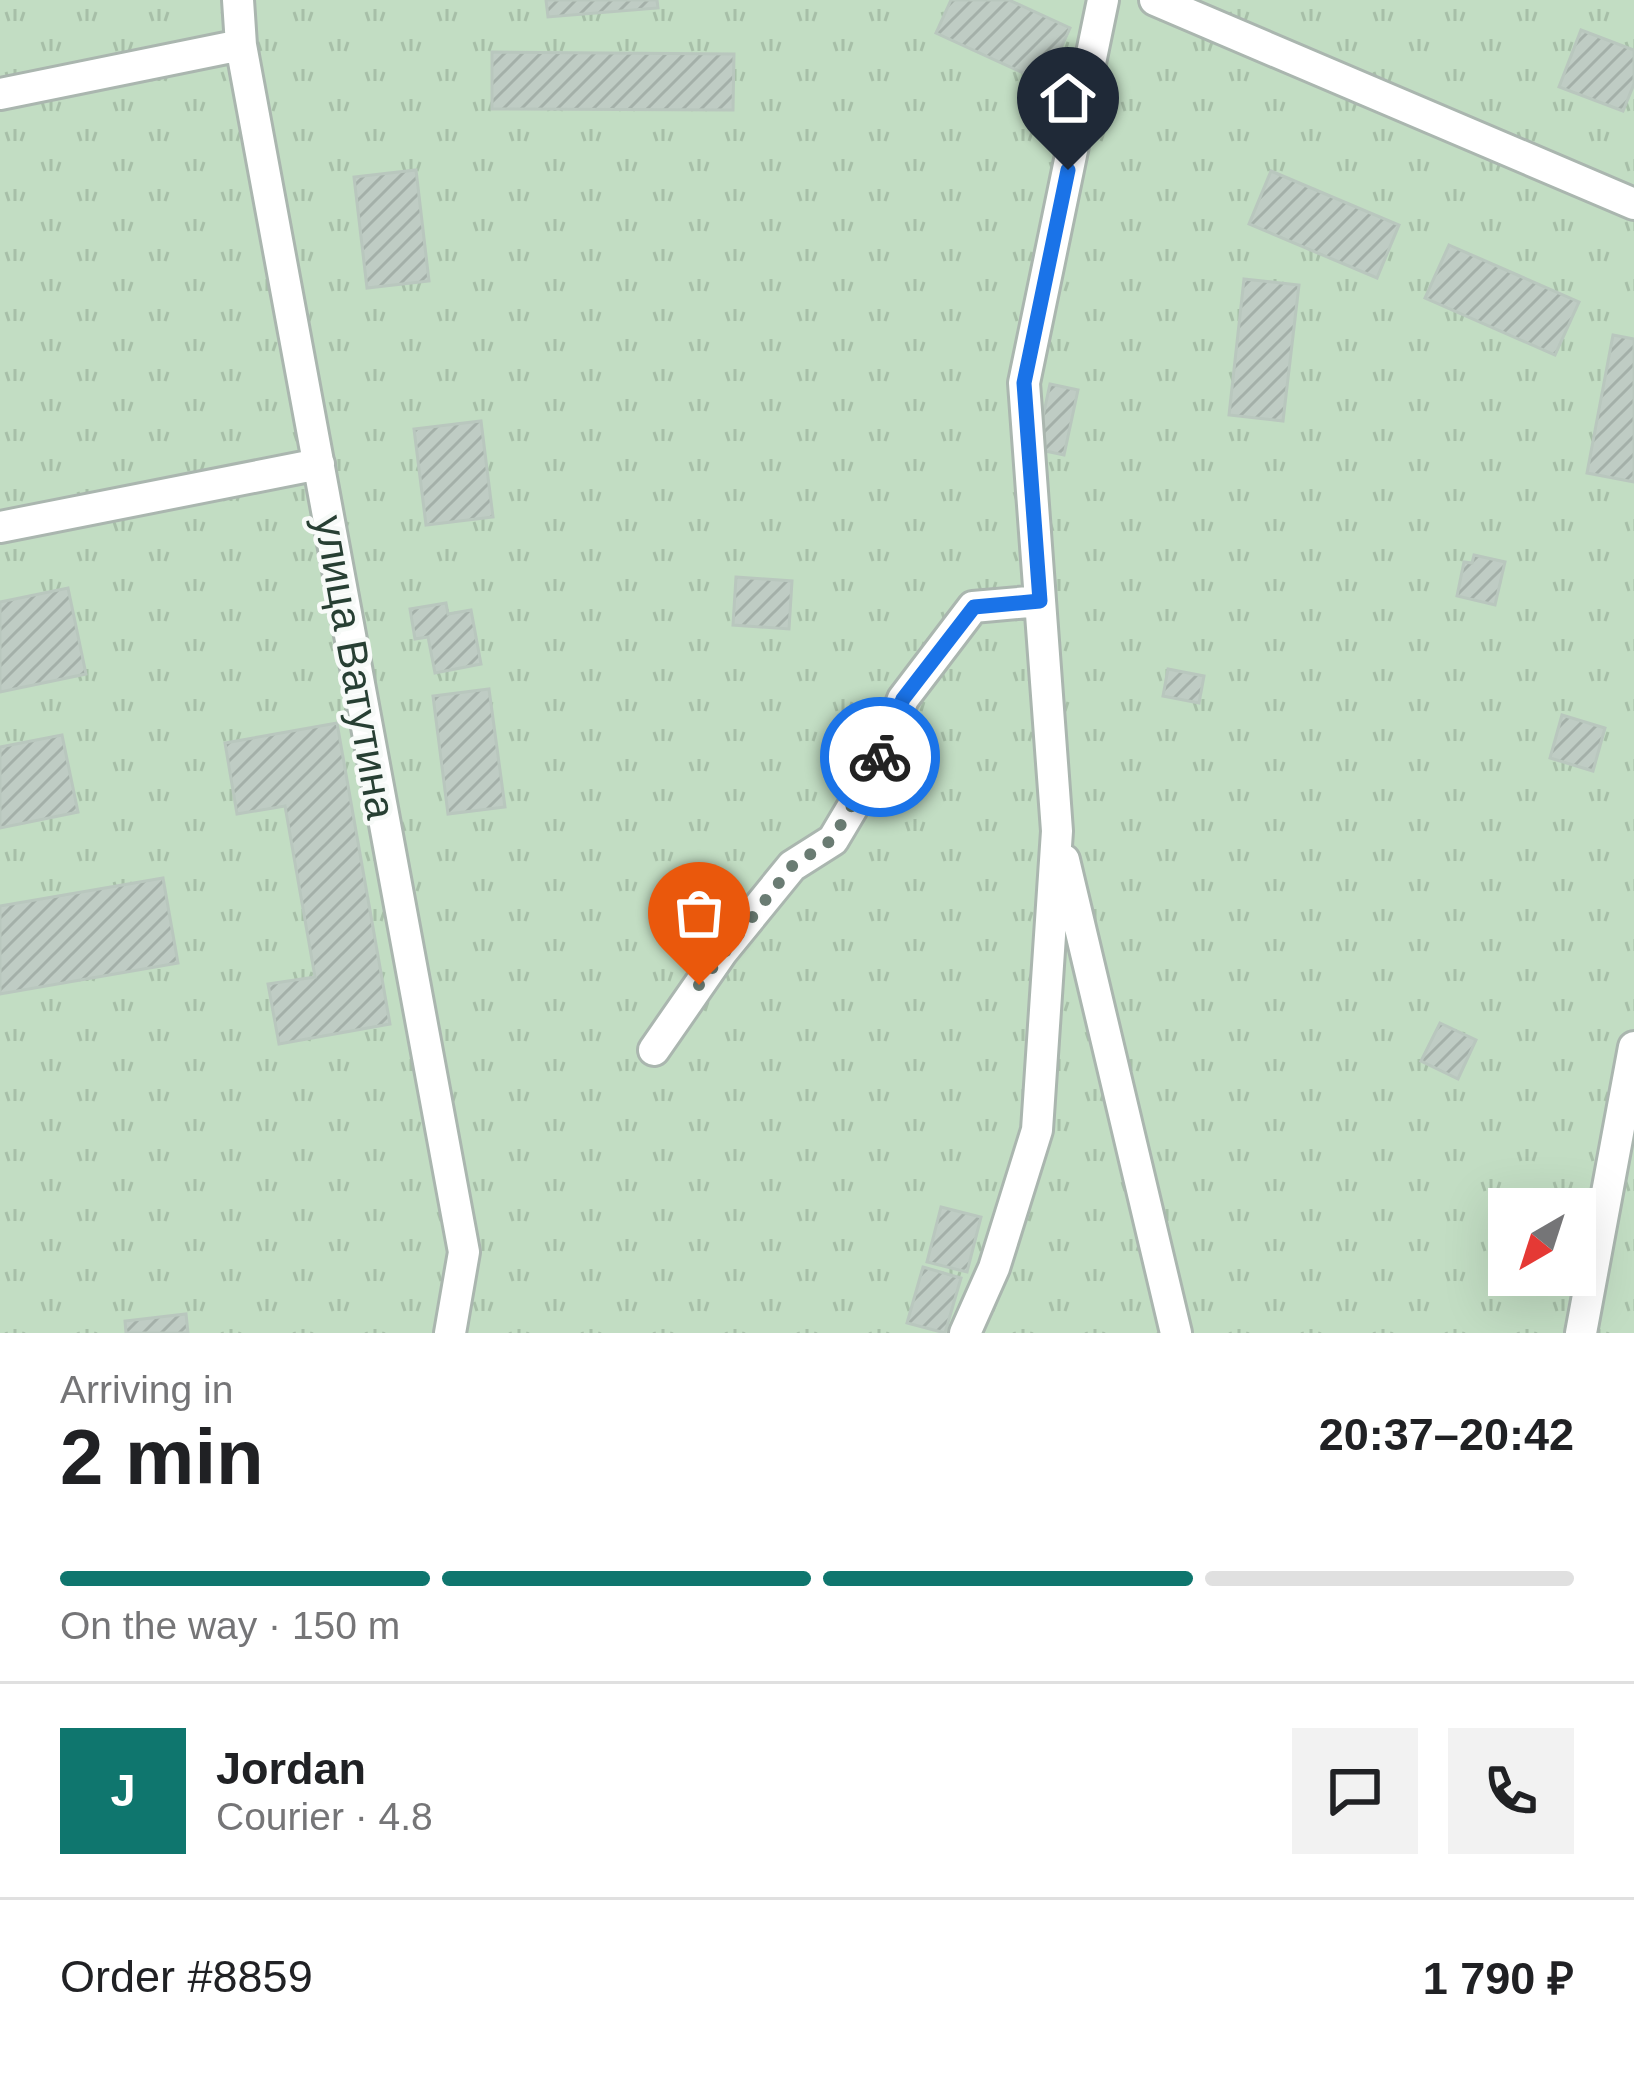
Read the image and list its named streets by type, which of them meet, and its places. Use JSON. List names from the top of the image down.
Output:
{
  "streets": {
    "street": ["улица Ватутина"]
  },
  "north": "bottom left",
  "page": {
    "heading": ["2 min", "Arriving in", "20:37–20:42"],
    "panel": [
      "Jordan",
      "Courier · 4.8",
      "Order #8859",
      "1 790 ₽"
    ],
    "bar": "On the way · 150 m",
    "round": "J"
  }
}
